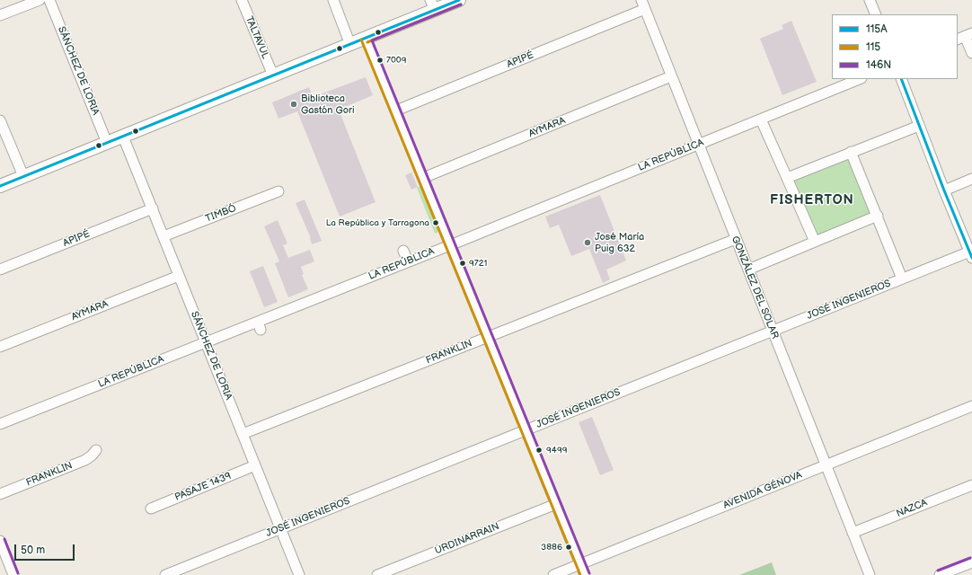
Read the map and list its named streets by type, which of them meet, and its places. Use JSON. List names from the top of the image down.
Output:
{
  "streets": {
    "street": [
      "TALTAVUL",
      "APIPÉ",
      "SÁNCHEZ DE LORIA",
      "AYMARA",
      "LA REPÚBLICA",
      "TIMBÓ",
      "GONZÁLEZ DEL SOLAR",
      "JOSÉ INGENIEROS",
      "FRANKLIN",
      "PASAJE 1439",
      "AVENIDA GÉNOVA",
      "NAZCA",
      "URDINARRAIN"
    ]
  },
  "crossings": [
    ["APIPÉ", "SÁNCHEZ DE LORIA"],
    ["APIPÉ", "GONZÁLEZ DEL SOLAR"],
    ["SÁNCHEZ DE LORIA", "AYMARA"],
    ["SÁNCHEZ DE LORIA", "LA REPÚBLICA"],
    ["SÁNCHEZ DE LORIA", "TIMBÓ"],
    ["SÁNCHEZ DE LORIA", "JOSÉ INGENIEROS"],
    ["SÁNCHEZ DE LORIA", "FRANKLIN"],
    ["SÁNCHEZ DE LORIA", "PASAJE 1439"],
    ["AYMARA", "GONZÁLEZ DEL SOLAR"],
    ["LA REPÚBLICA", "GONZÁLEZ DEL SOLAR"],
    ["GONZÁLEZ DEL SOLAR", "JOSÉ INGENIEROS"],
    ["GONZÁLEZ DEL SOLAR", "FRANKLIN"],
    ["GONZÁLEZ DEL SOLAR", "AVENIDA GÉNOVA"],
    ["GONZÁLEZ DEL SOLAR", "NAZCA"]
  ],
  "districts": ["FISHERTON"],
  "places": [
    "7009",
    "Biblioteca Gastón Gori",
    "La República y Tarragona",
    "José María Puig 632",
    "9721",
    "9499",
    "3886"
  ],
  "lines": ["transit line 115A", "transit line 115", "transit line 146N"],
  "legend": ["115A", "115", "146N"],
  "scale_bar": "50 m"
}
